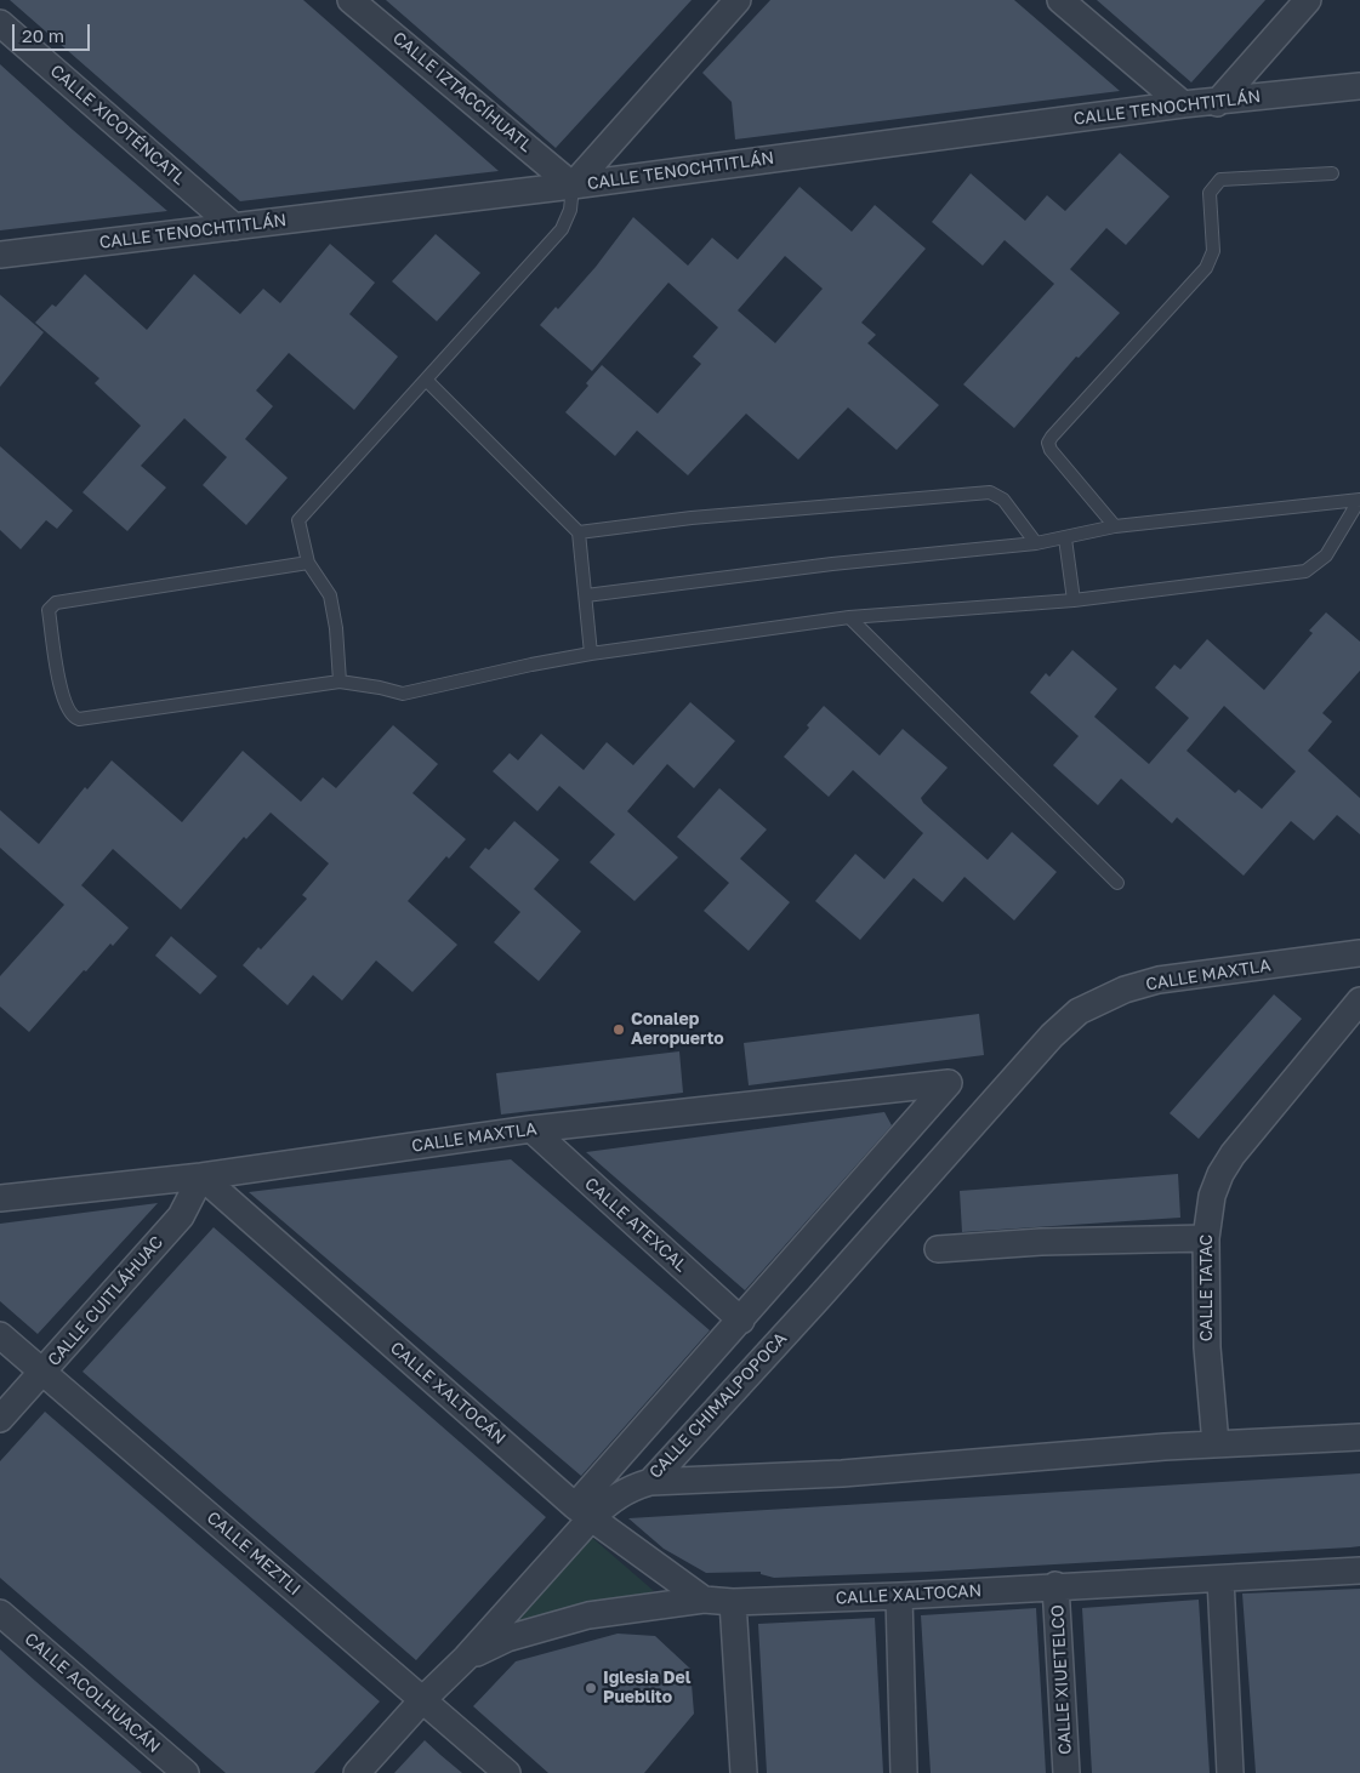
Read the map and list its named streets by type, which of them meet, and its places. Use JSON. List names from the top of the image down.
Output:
{
  "streets": {
    "street": [
      "CALLE IZTACCÍHUATL",
      "CALLE TENOCHTITLÁN",
      "CALLE XICOTÉNCATL",
      "CALLE MAXTLA",
      "CALLE ATEXCAL",
      "CALLE TATAC",
      "CALLE CUITLÁHUAC",
      "CALLE XALTOCÁN",
      "CALLE CHIMALPOPOCA",
      "CALLE MEZTLI",
      "CALLE XALTOCAN",
      "CALLE XIUETELCO",
      "CALLE ACOLHUACÁN"
    ]
  },
  "crossings": [
    ["CALLE IZTACCÍHUATL", "CALLE TENOCHTITLÁN"],
    ["CALLE TENOCHTITLÁN", "CALLE XICOTÉNCATL"],
    ["CALLE MAXTLA", "CALLE ATEXCAL"],
    ["CALLE MAXTLA", "CALLE CUITLÁHUAC"],
    ["CALLE MAXTLA", "CALLE XALTOCÁN"],
    ["CALLE MAXTLA", "CALLE CHIMALPOPOCA"],
    ["CALLE CUITLÁHUAC", "CALLE XALTOCÁN"],
    ["CALLE CUITLÁHUAC", "CALLE MEZTLI"],
    ["CALLE XALTOCÁN", "CALLE CHIMALPOPOCA"],
    ["CALLE XALTOCÁN", "CALLE XALTOCAN"],
    ["CALLE CHIMALPOPOCA", "CALLE MEZTLI"],
    ["CALLE CHIMALPOPOCA", "CALLE XALTOCAN"],
    ["CALLE XALTOCAN", "CALLE XIUETELCO"]
  ],
  "places": ["Conalep Aeropuerto", "Iglesia Del Pueblito"],
  "scale_bar": "20 m"
}
